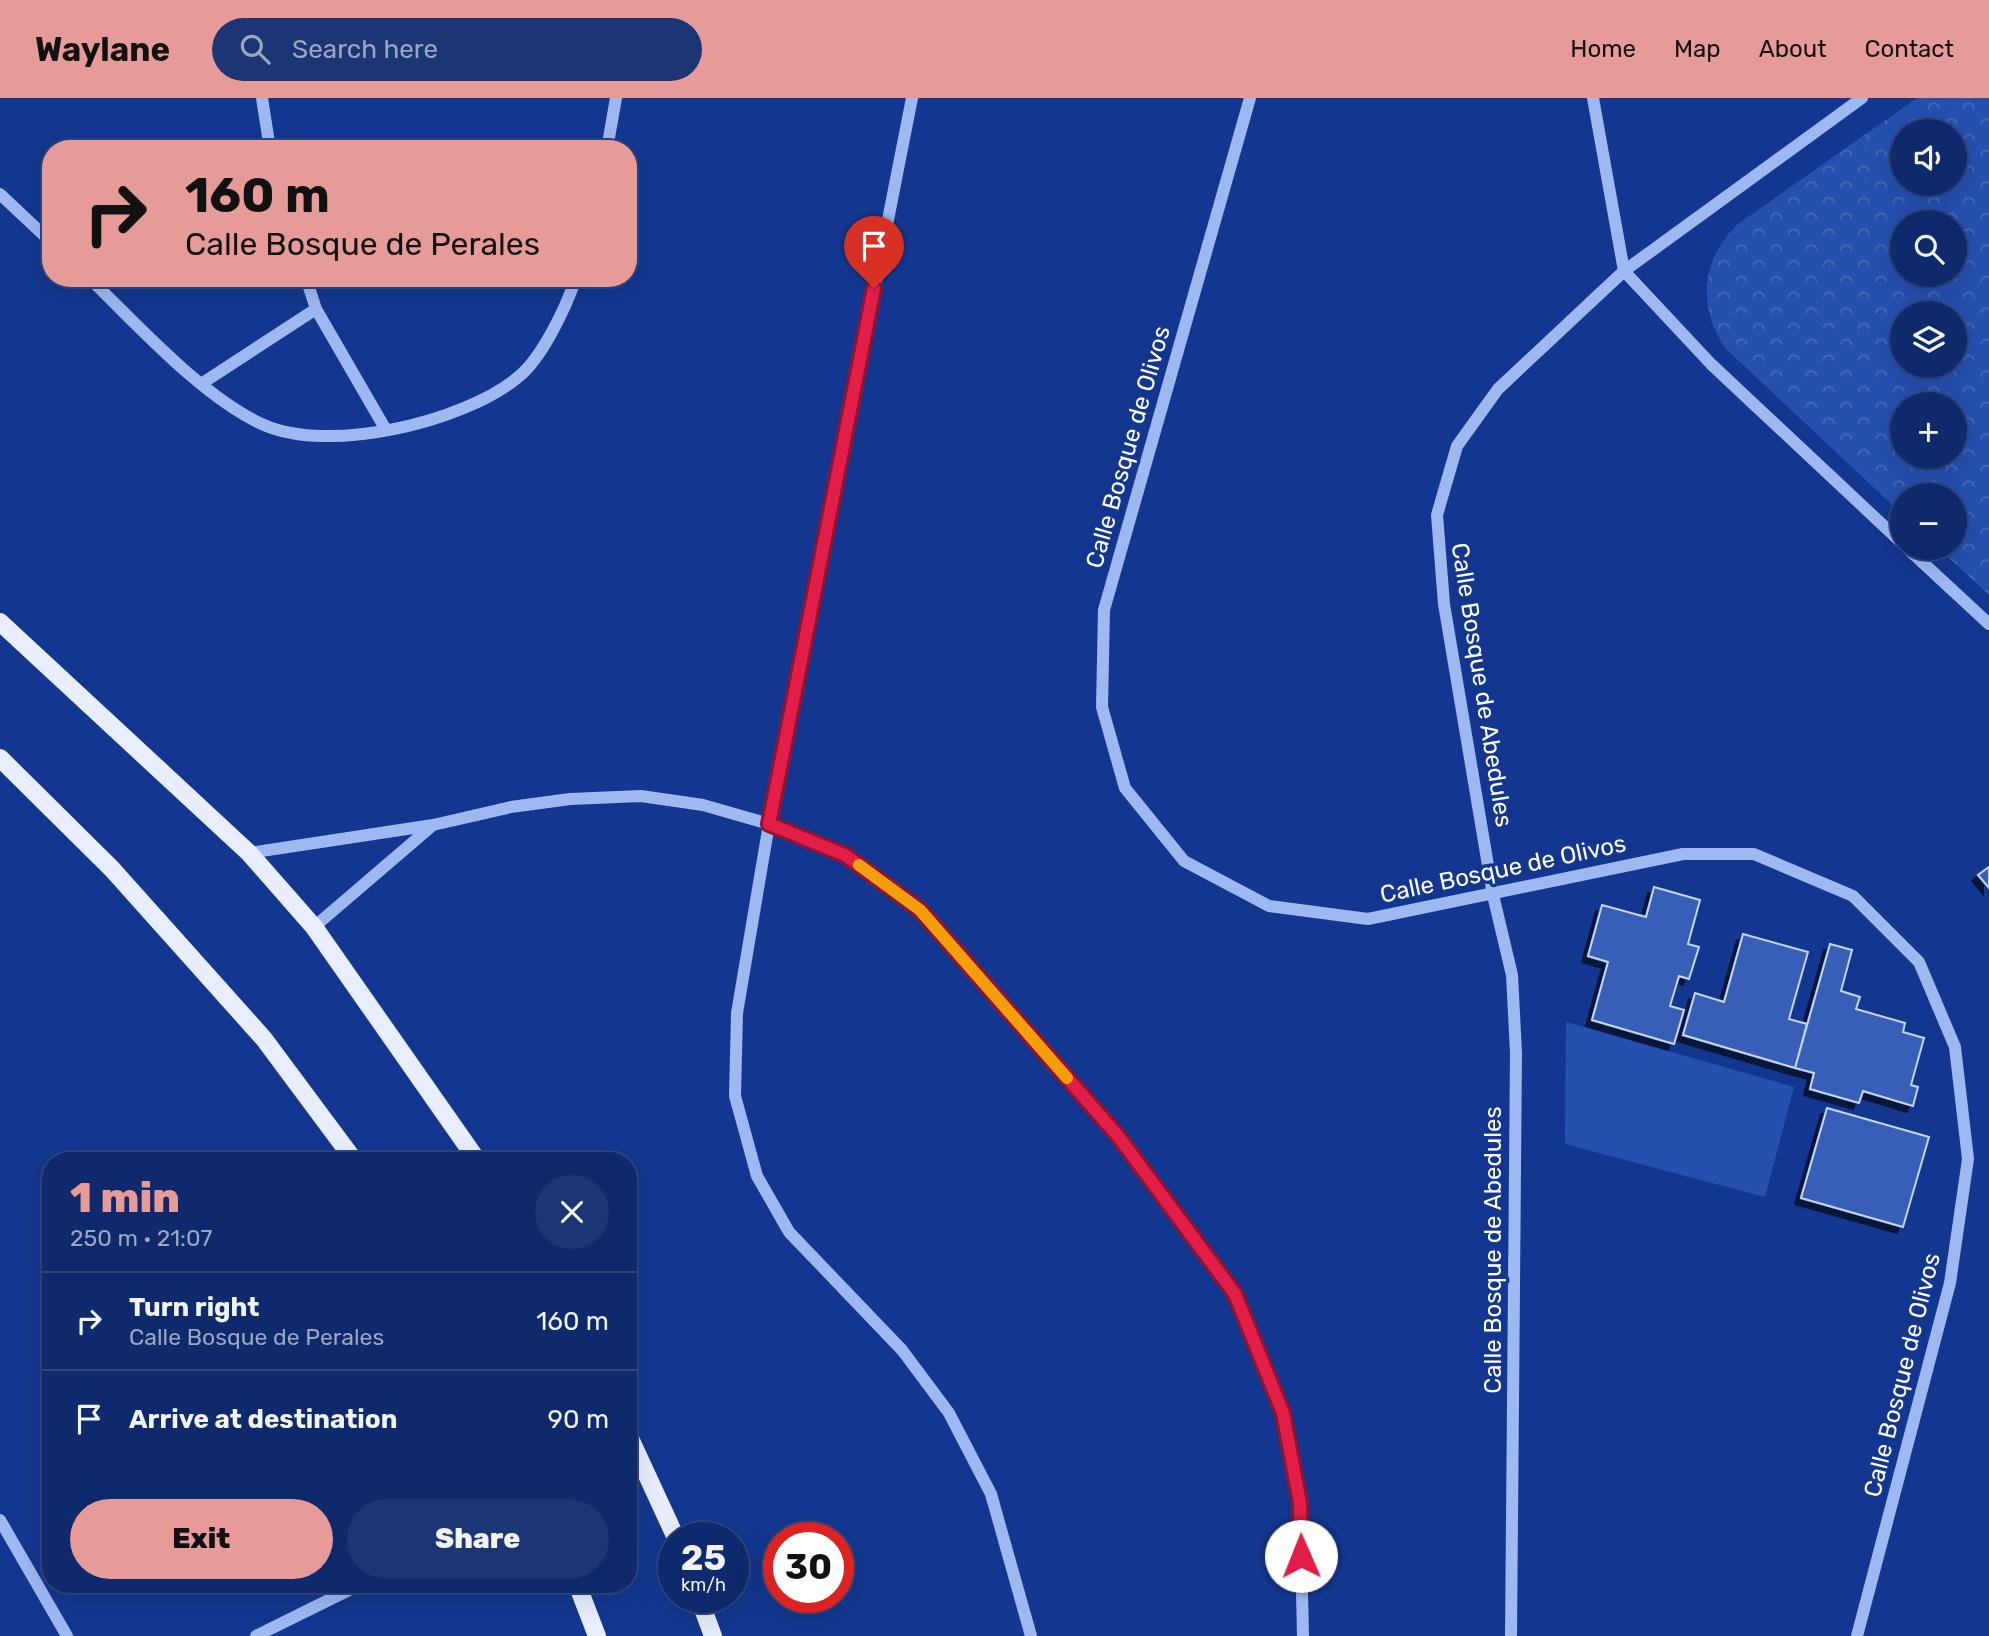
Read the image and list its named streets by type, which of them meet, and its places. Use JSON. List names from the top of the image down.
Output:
{
  "streets": {
    "street": ["Calle Bosque de Olivos", "Calle Bosque de Abedules"]
  },
  "crossings": [
    ["Calle Bosque de Olivos", "Calle Bosque de Abedules"]
  ],
  "page": {
    "header": "Waylane",
    "search": "Search here",
    "nav": [
      "Home",
      "Map",
      "About",
      "Contact"
    ],
    "map_buttons": ["+", "−"],
    "turn": ["160 m", "Calle Bosque de Perales"],
    "heading": ["1 min", "250 m · 21:07"],
    "list": [
      {
        "name": "Turn right",
        "note": "Calle Bosque de Perales",
        "value": "160 m"
      },
      {
        "name": "Arrive at destination",
        "value": "90 m"
      }
    ],
    "buttons": ["Exit", "Share"],
    "speed": "25 km/h",
    "limit": "30"
  }
}
